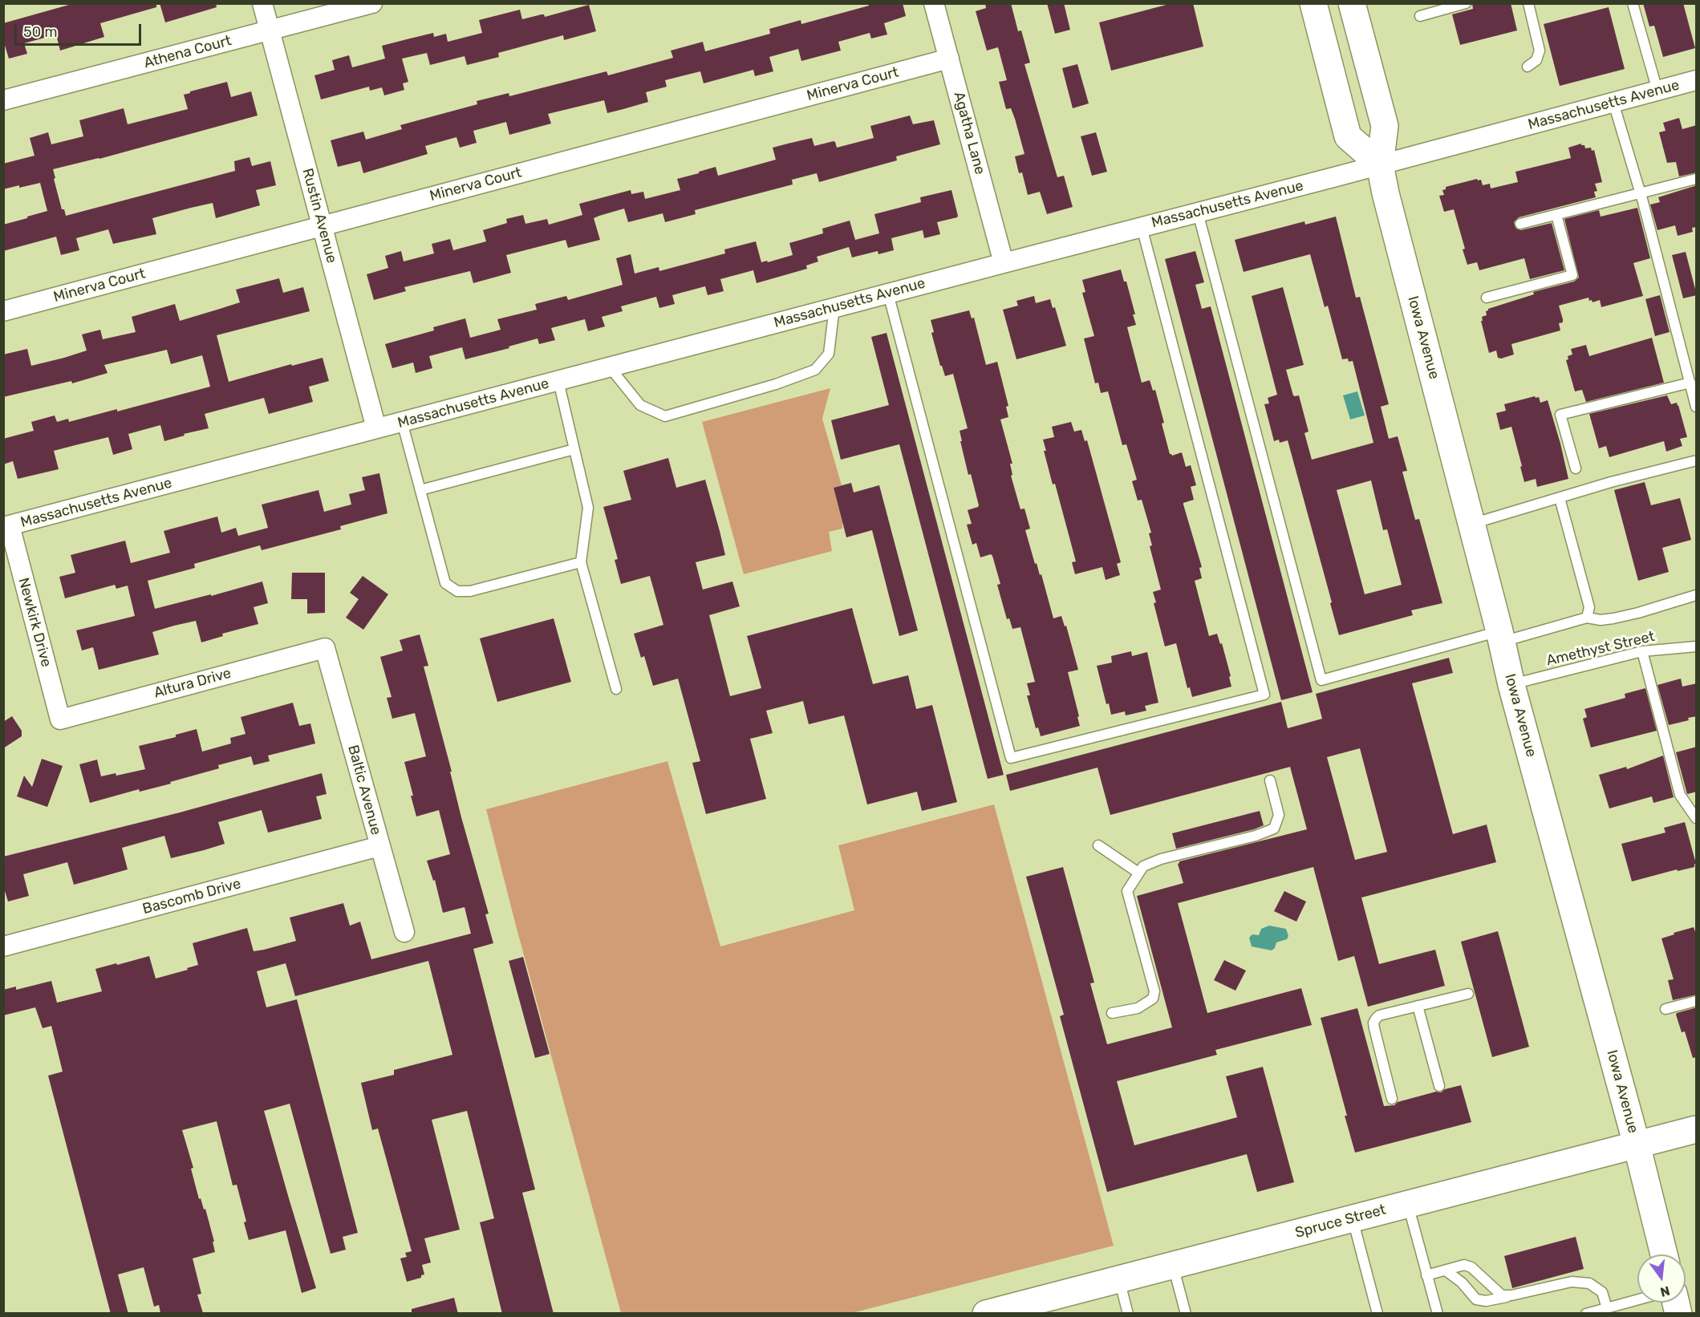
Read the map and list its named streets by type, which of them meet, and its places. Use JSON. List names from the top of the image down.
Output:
{
  "streets": {
    "main road": ["Iowa Avenue", "Spruce Street"],
    "street": [
      "Athena Court",
      "Minerva Court",
      "Massachusetts Avenue",
      "Agatha Lane",
      "Rustin Avenue",
      "Newkirk Drive",
      "Altura Drive",
      "Baltic Avenue",
      "Bascomb Drive"
    ],
    "lane": ["Amethyst Street"]
  },
  "crossings": [
    ["Athena Court", "Rustin Avenue"],
    ["Minerva Court", "Agatha Lane"],
    ["Minerva Court", "Rustin Avenue"],
    ["Massachusetts Avenue", "Agatha Lane"],
    ["Massachusetts Avenue", "Rustin Avenue"],
    ["Massachusetts Avenue", "Iowa Avenue"],
    ["Massachusetts Avenue", "Newkirk Drive"],
    ["Iowa Avenue", "Amethyst Street"],
    ["Iowa Avenue", "Spruce Street"],
    ["Newkirk Drive", "Altura Drive"],
    ["Altura Drive", "Baltic Avenue"],
    ["Baltic Avenue", "Bascomb Drive"]
  ],
  "scale_bar": "50 m",
  "north": "bottom"
}
